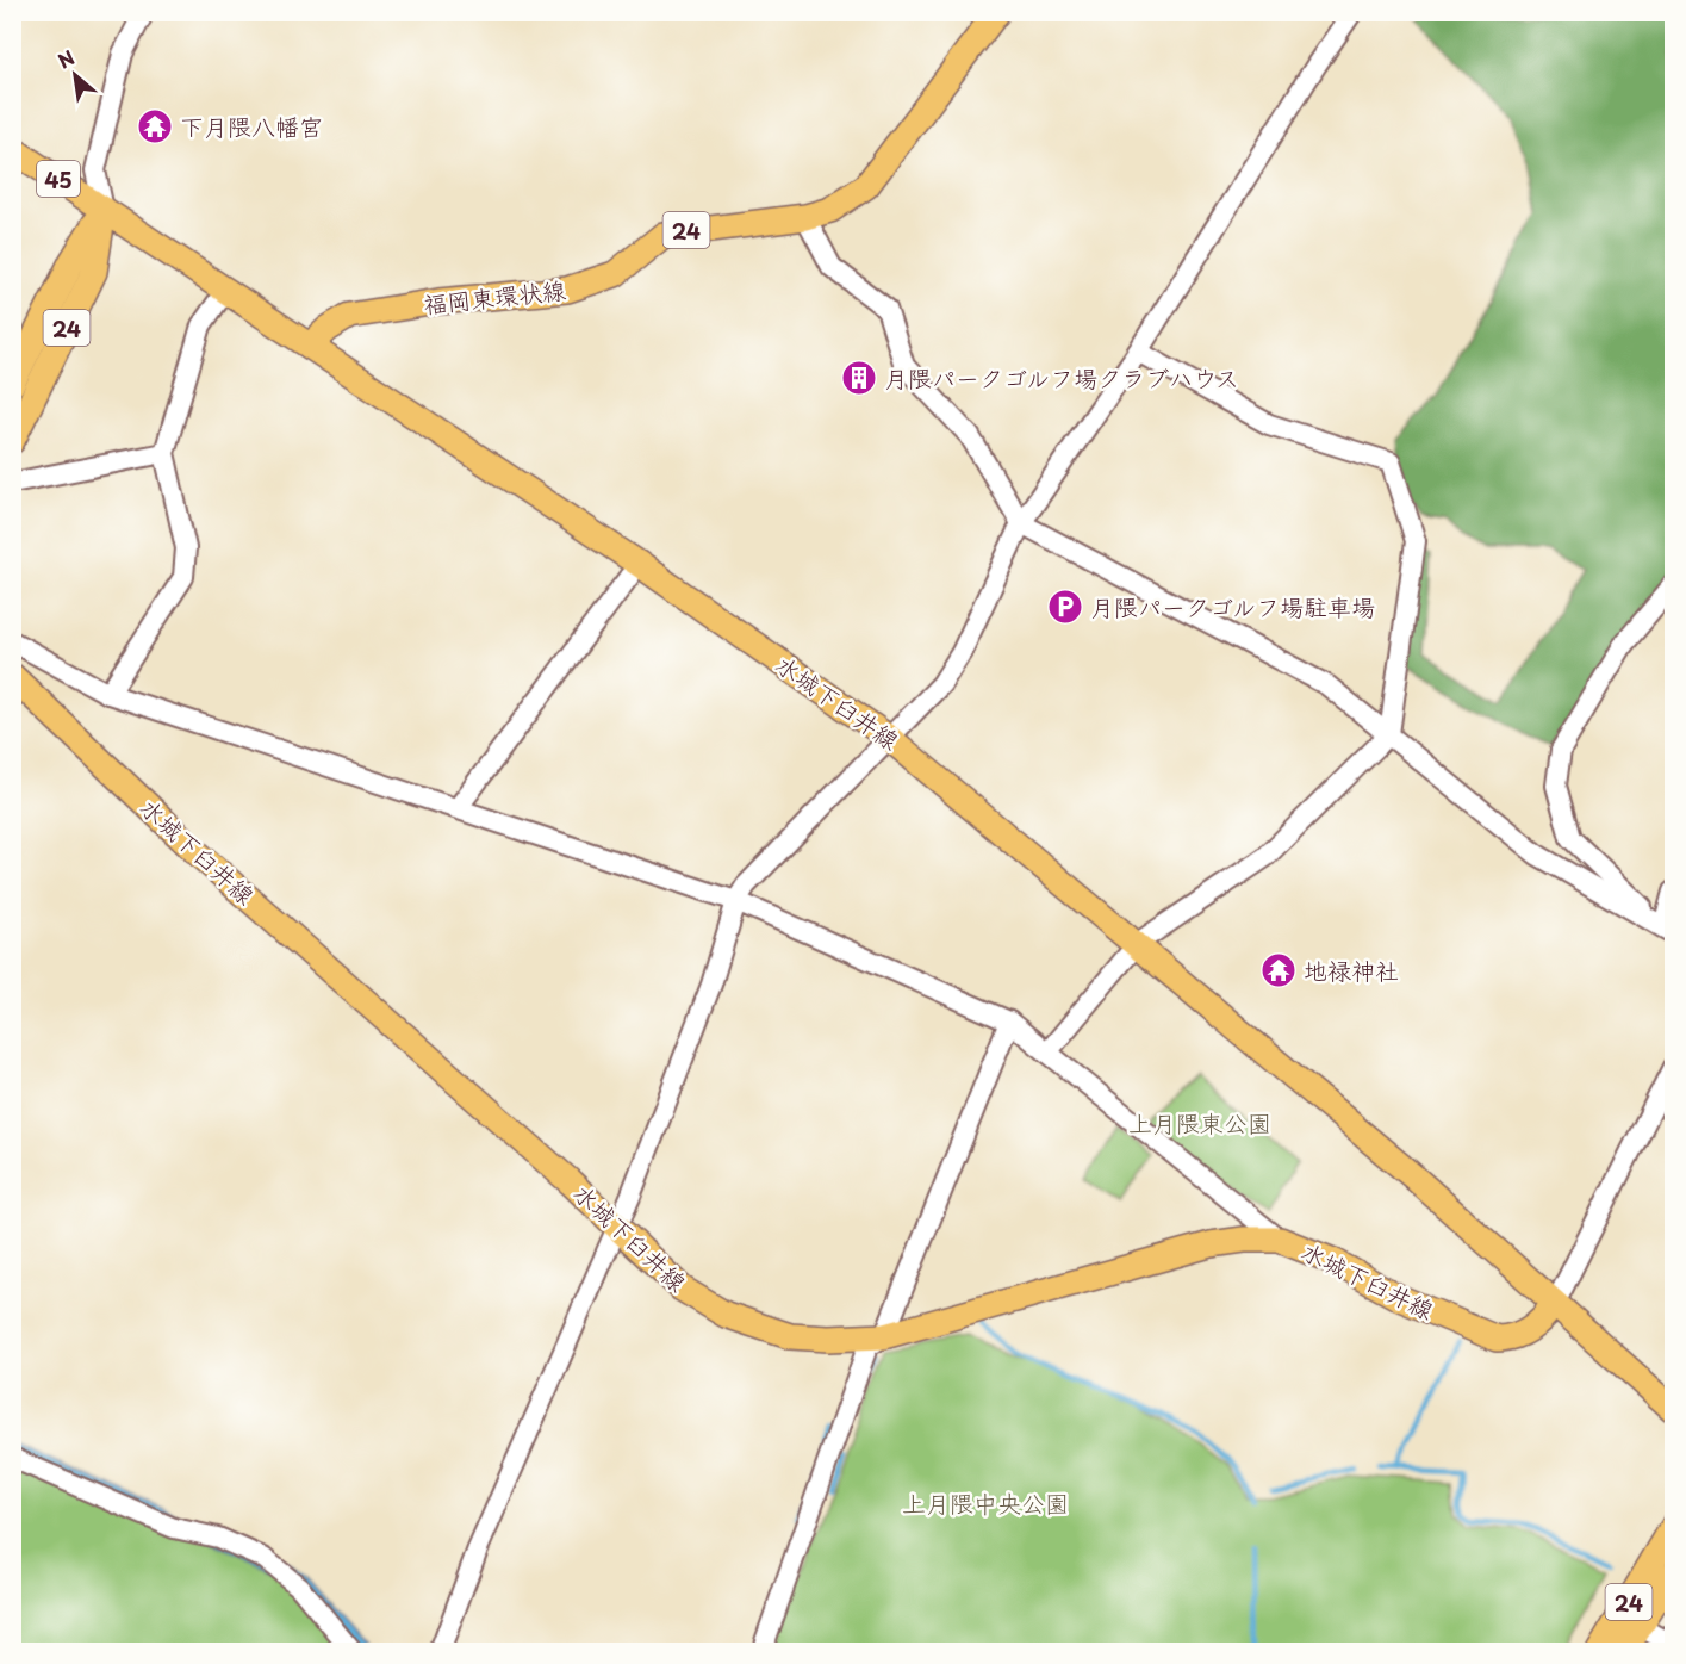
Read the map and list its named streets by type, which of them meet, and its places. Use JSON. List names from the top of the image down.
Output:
{
  "streets": {
    "main road": [
      "45",
      "24",
      "福岡東環状線",
      "水城下臼井線"
    ]
  },
  "crossings": [
    ["45", "24"],
    ["福岡東環状線", "水城下臼井線"]
  ],
  "parks": ["上月隈東公園", "上月隈中央公園"],
  "places": {
    "temple": ["下月隈八幡宮", "地禄神社"],
    "building": ["月隈パークゴルフ場クラブハウス"],
    "parking": ["月隈パークゴルフ場駐車場"]
  },
  "north": "top left"
}
